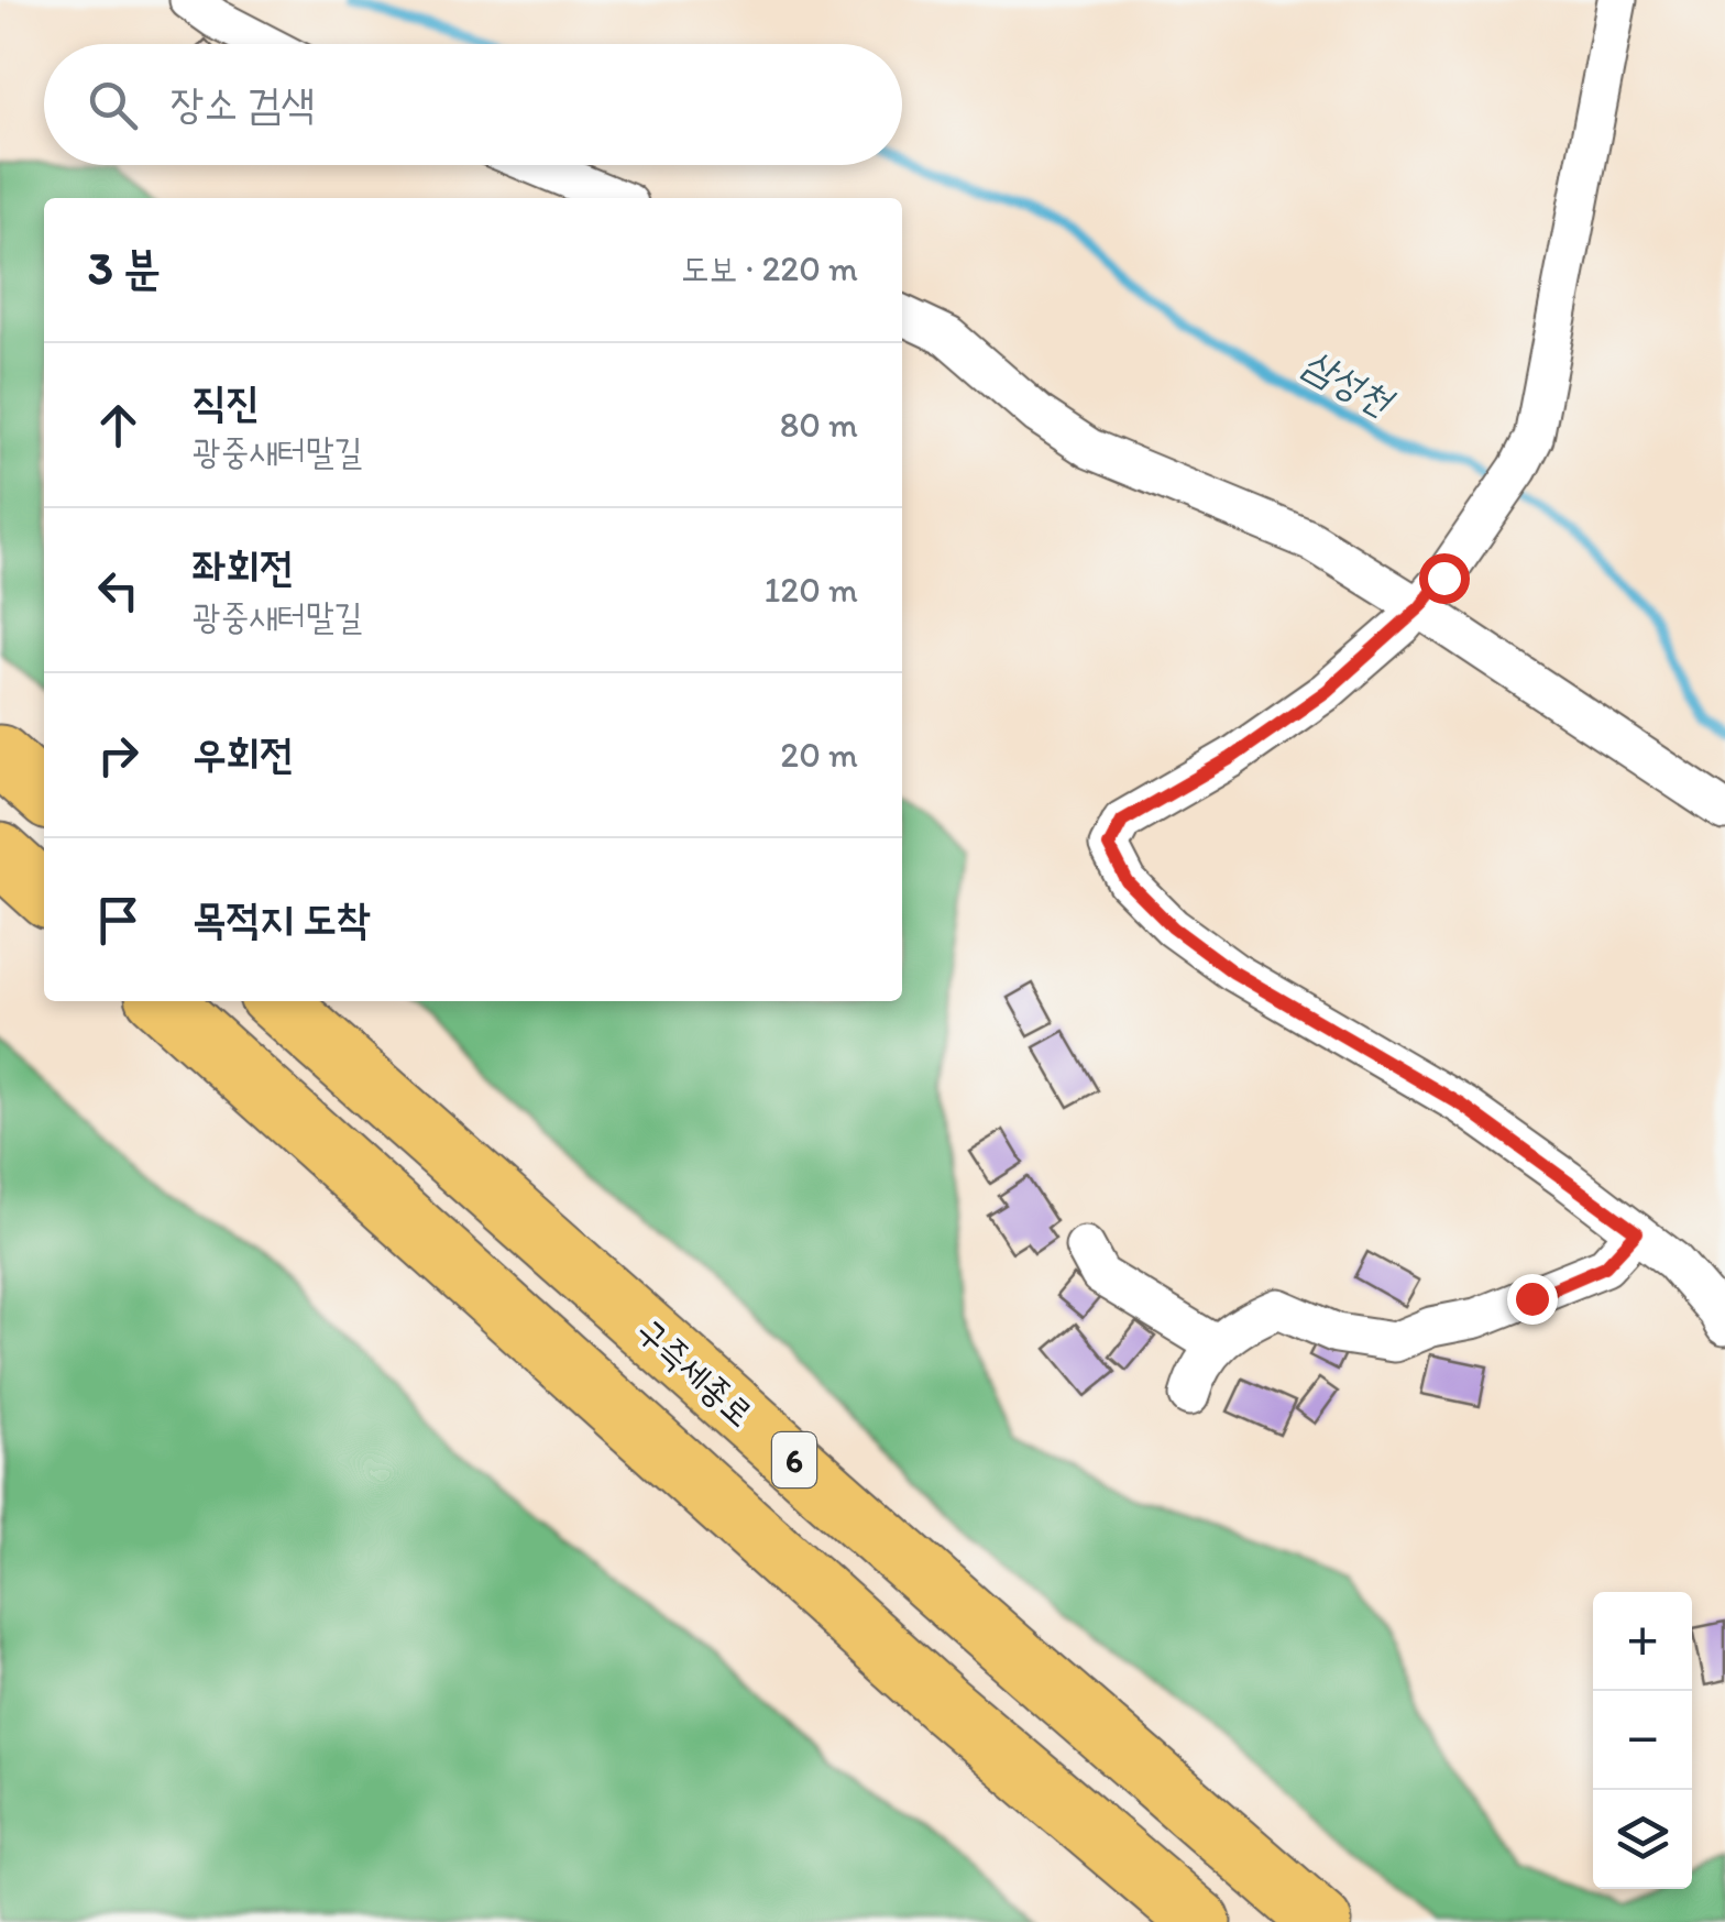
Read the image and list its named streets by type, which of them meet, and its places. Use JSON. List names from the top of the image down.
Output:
{
  "streets": {
    "highway": ["구즉세종로", "6"]
  },
  "water": ["삼성천"],
  "page": {
    "search": "장소 검색",
    "heading": ["3 분", "도보 · 220 m"],
    "list": [
      ["직진", "광중새터말길", "80 m"],
      ["좌회전", "광중새터말길", "120 m"],
      ["우회전", "20 m"],
      "목적지 도착"
    ],
    "map_buttons": ["+", "−"]
  }
}
